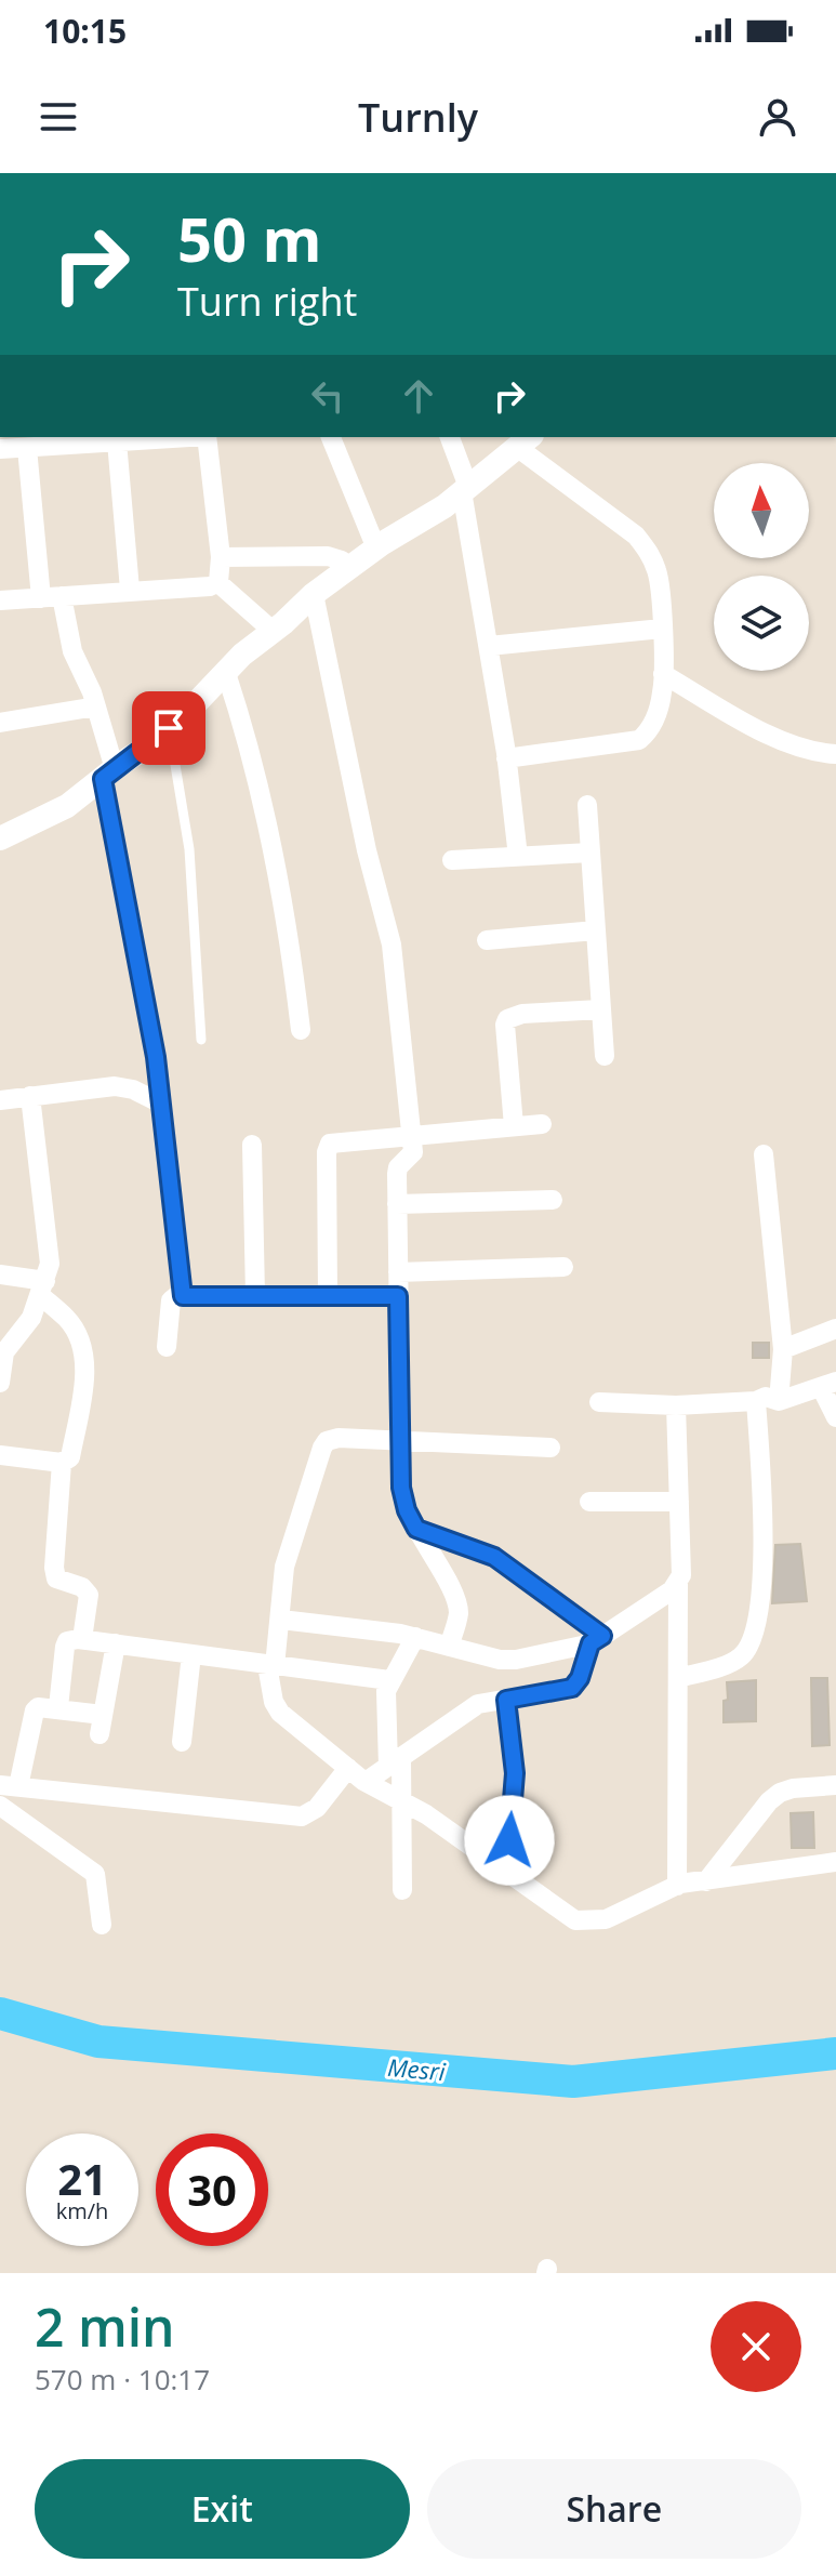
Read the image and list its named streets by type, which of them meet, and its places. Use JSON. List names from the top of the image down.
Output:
{
  "water": ["Mesri"],
  "north": "top",
  "page": {
    "status": "10:15",
    "header": "Turnly",
    "turn": ["50 m", "Turn right"],
    "speed": "21 km/h",
    "limit": "30",
    "heading": ["2 min", "570 m · 10:17"],
    "buttons": ["Exit", "Share"]
  }
}
